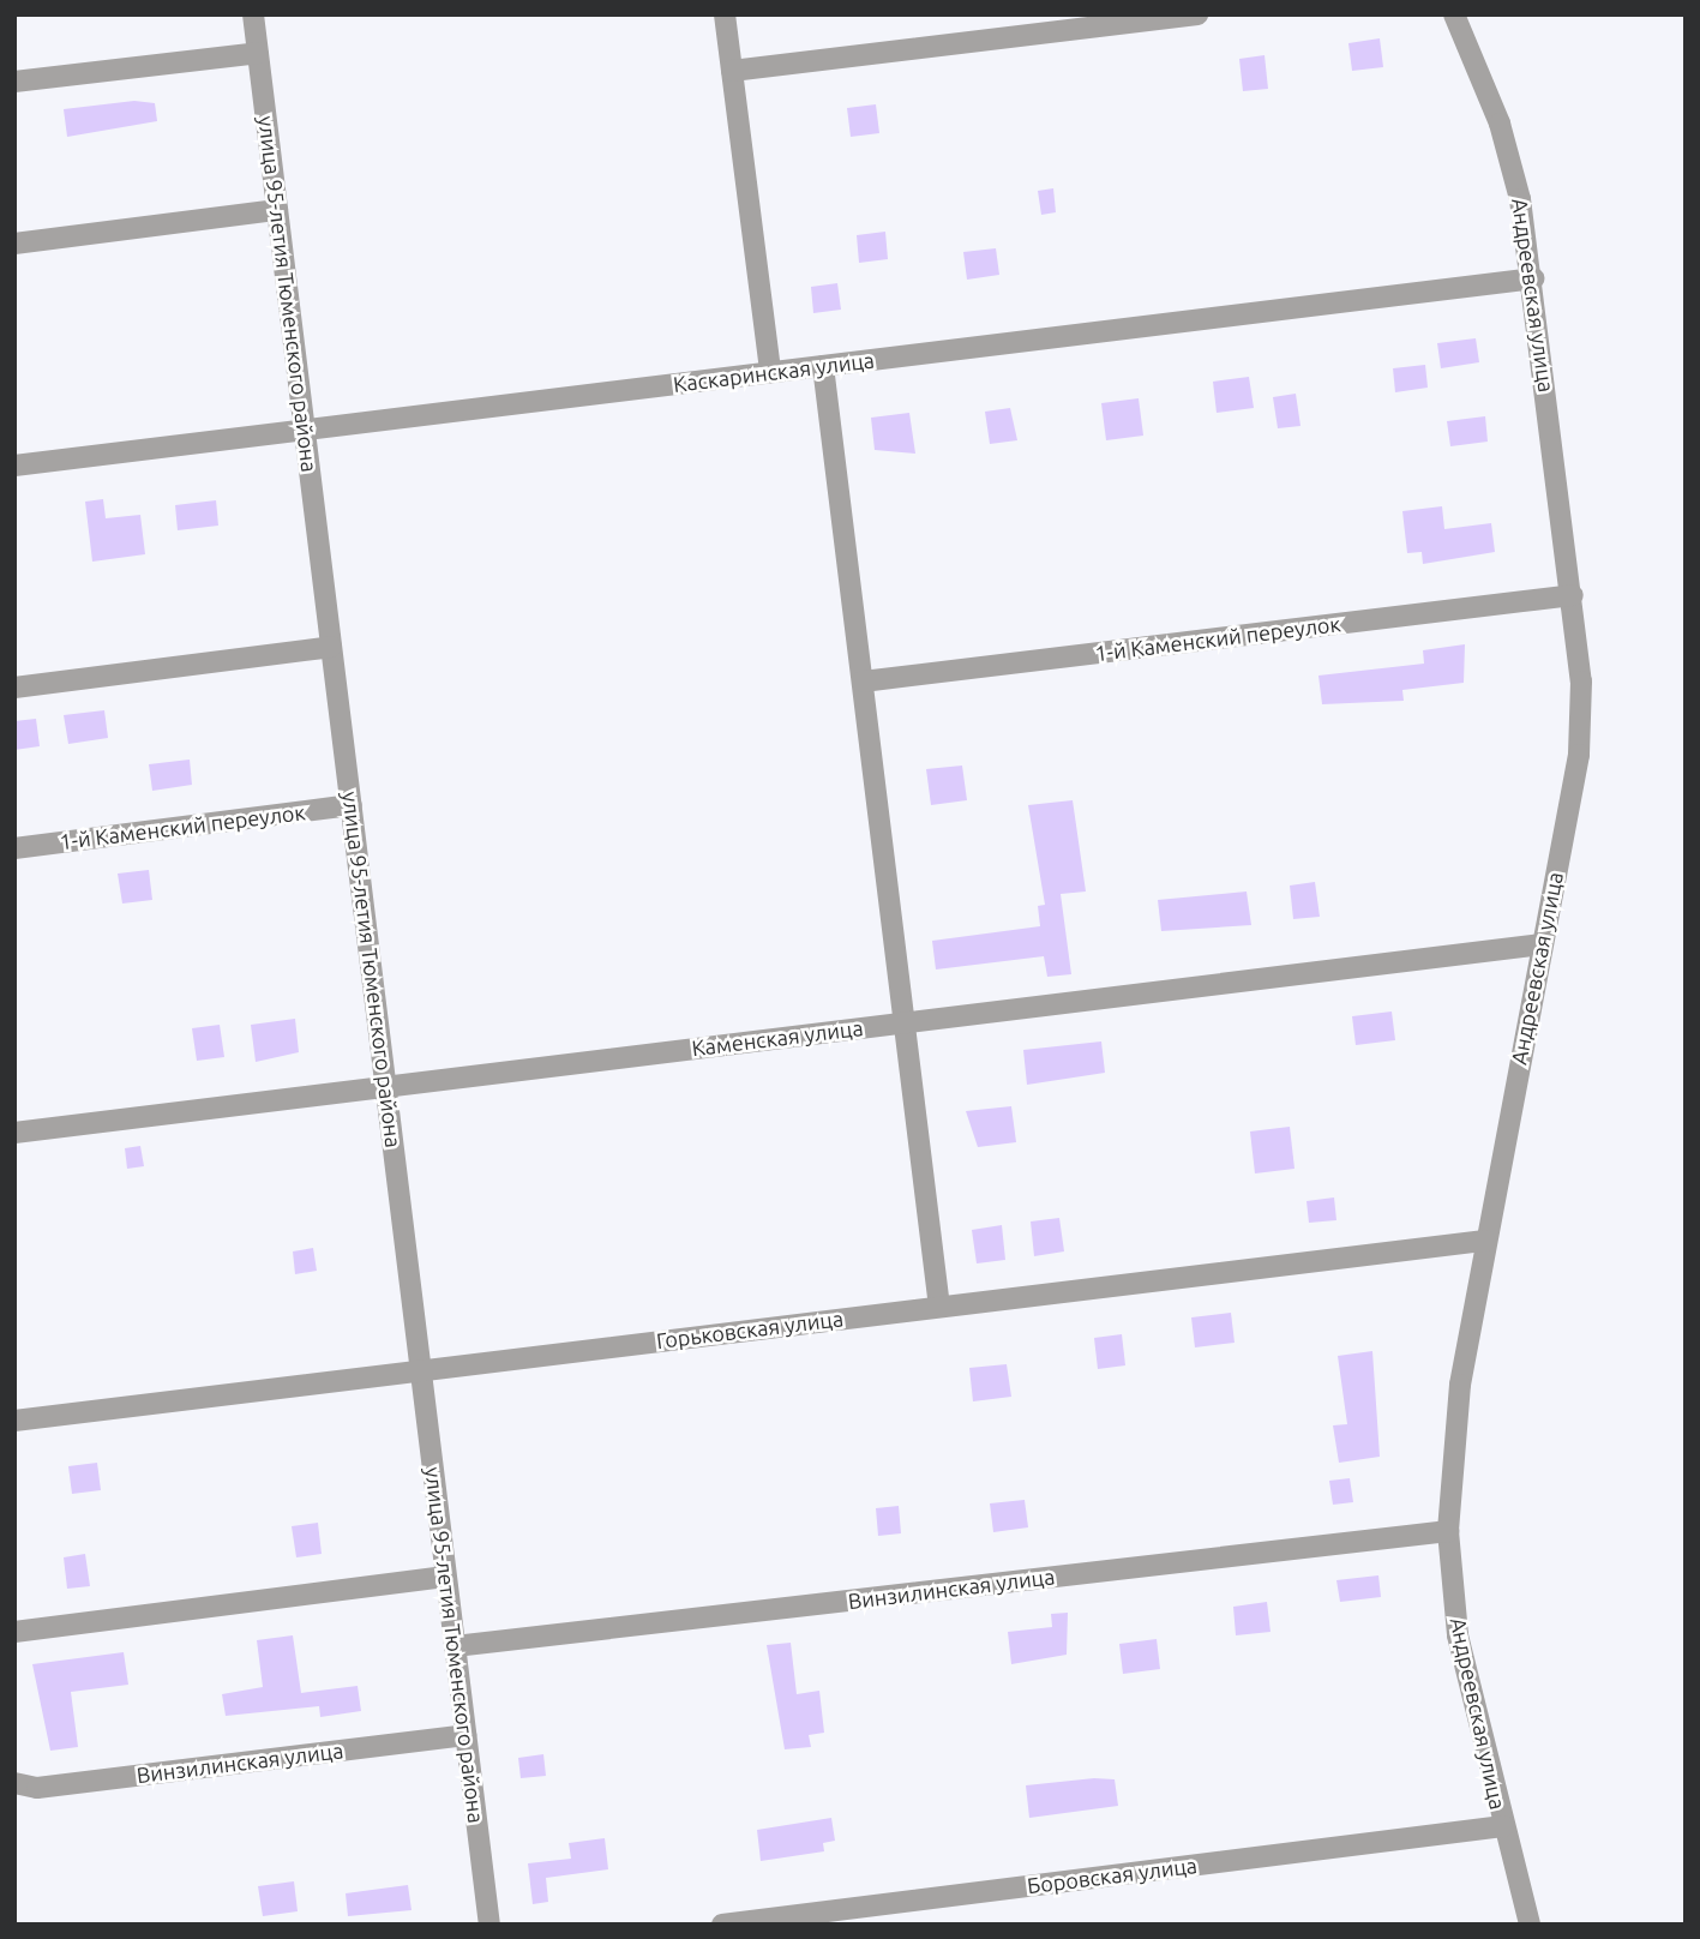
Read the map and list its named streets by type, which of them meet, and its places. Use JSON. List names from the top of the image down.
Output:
{
  "streets": {
    "street": [
      "улица 95-летия Тюменского района",
      "Андреевская улица",
      "Каскаринская улица",
      "1-й Каменский переулок",
      "Каменская улица",
      "Горьковская улица",
      "Винзилинская улица",
      "Боровская улица"
    ]
  },
  "crossings": [
    ["улица 95-летия Тюменского района", "Каскаринская улица"],
    ["улица 95-летия Тюменского района", "1-й Каменский переулок"],
    ["улица 95-летия Тюменского района", "Каменская улица"],
    ["улица 95-летия Тюменского района", "Горьковская улица"],
    ["улица 95-летия Тюменского района", "Винзилинская улица"],
    ["Андреевская улица", "Каскаринская улица"],
    ["Андреевская улица", "1-й Каменский переулок"],
    ["Андреевская улица", "Каменская улица"],
    ["Андреевская улица", "Горьковская улица"],
    ["Андреевская улица", "Винзилинская улица"],
    ["Андреевская улица", "Боровская улица"]
  ]
}
